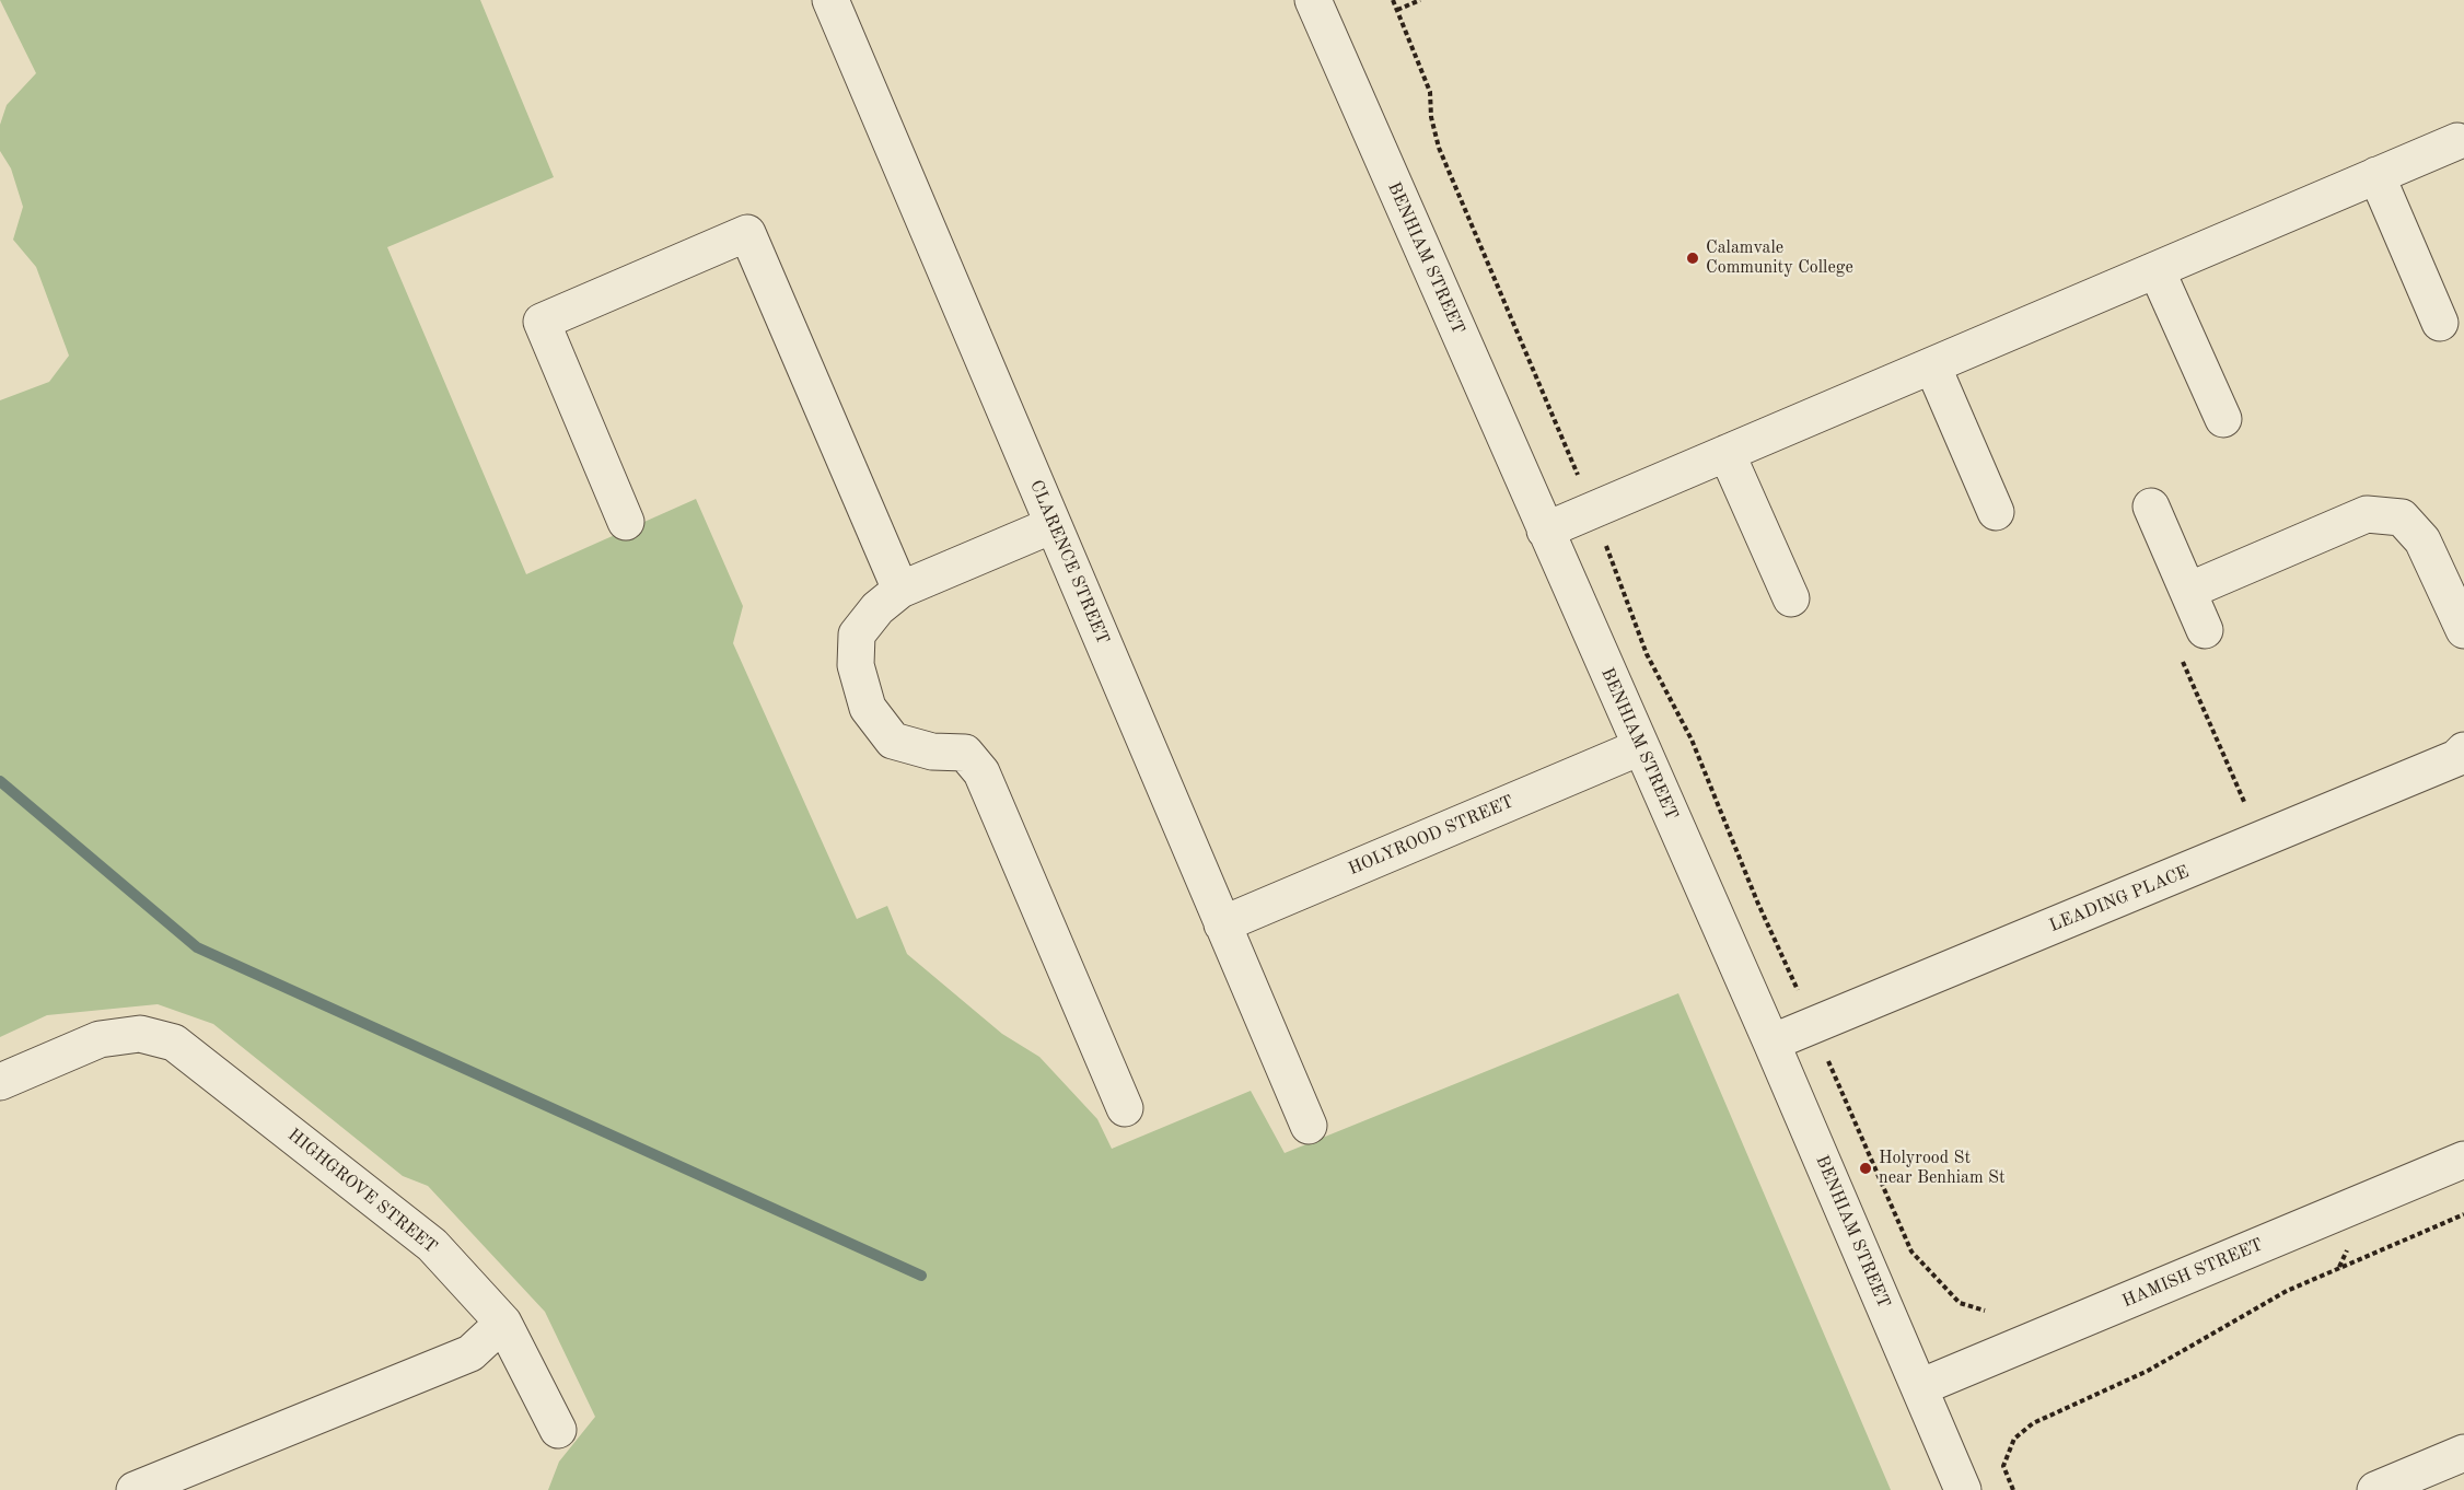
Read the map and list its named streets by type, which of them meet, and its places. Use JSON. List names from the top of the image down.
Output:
{
  "streets": {
    "street": [
      "BENHIAM STREET",
      "CLARENCE STREET",
      "HOLYROOD STREET",
      "LEADING PLACE",
      "HIGHGROVE STREET",
      "HAMISH STREET"
    ]
  },
  "crossings": [
    ["BENHIAM STREET", "HOLYROOD STREET"],
    ["BENHIAM STREET", "LEADING PLACE"],
    ["BENHIAM STREET", "HAMISH STREET"],
    ["CLARENCE STREET", "HOLYROOD STREET"]
  ],
  "places": ["Calamvale Community College", "Holyrood St near Benhiam St"]
}
